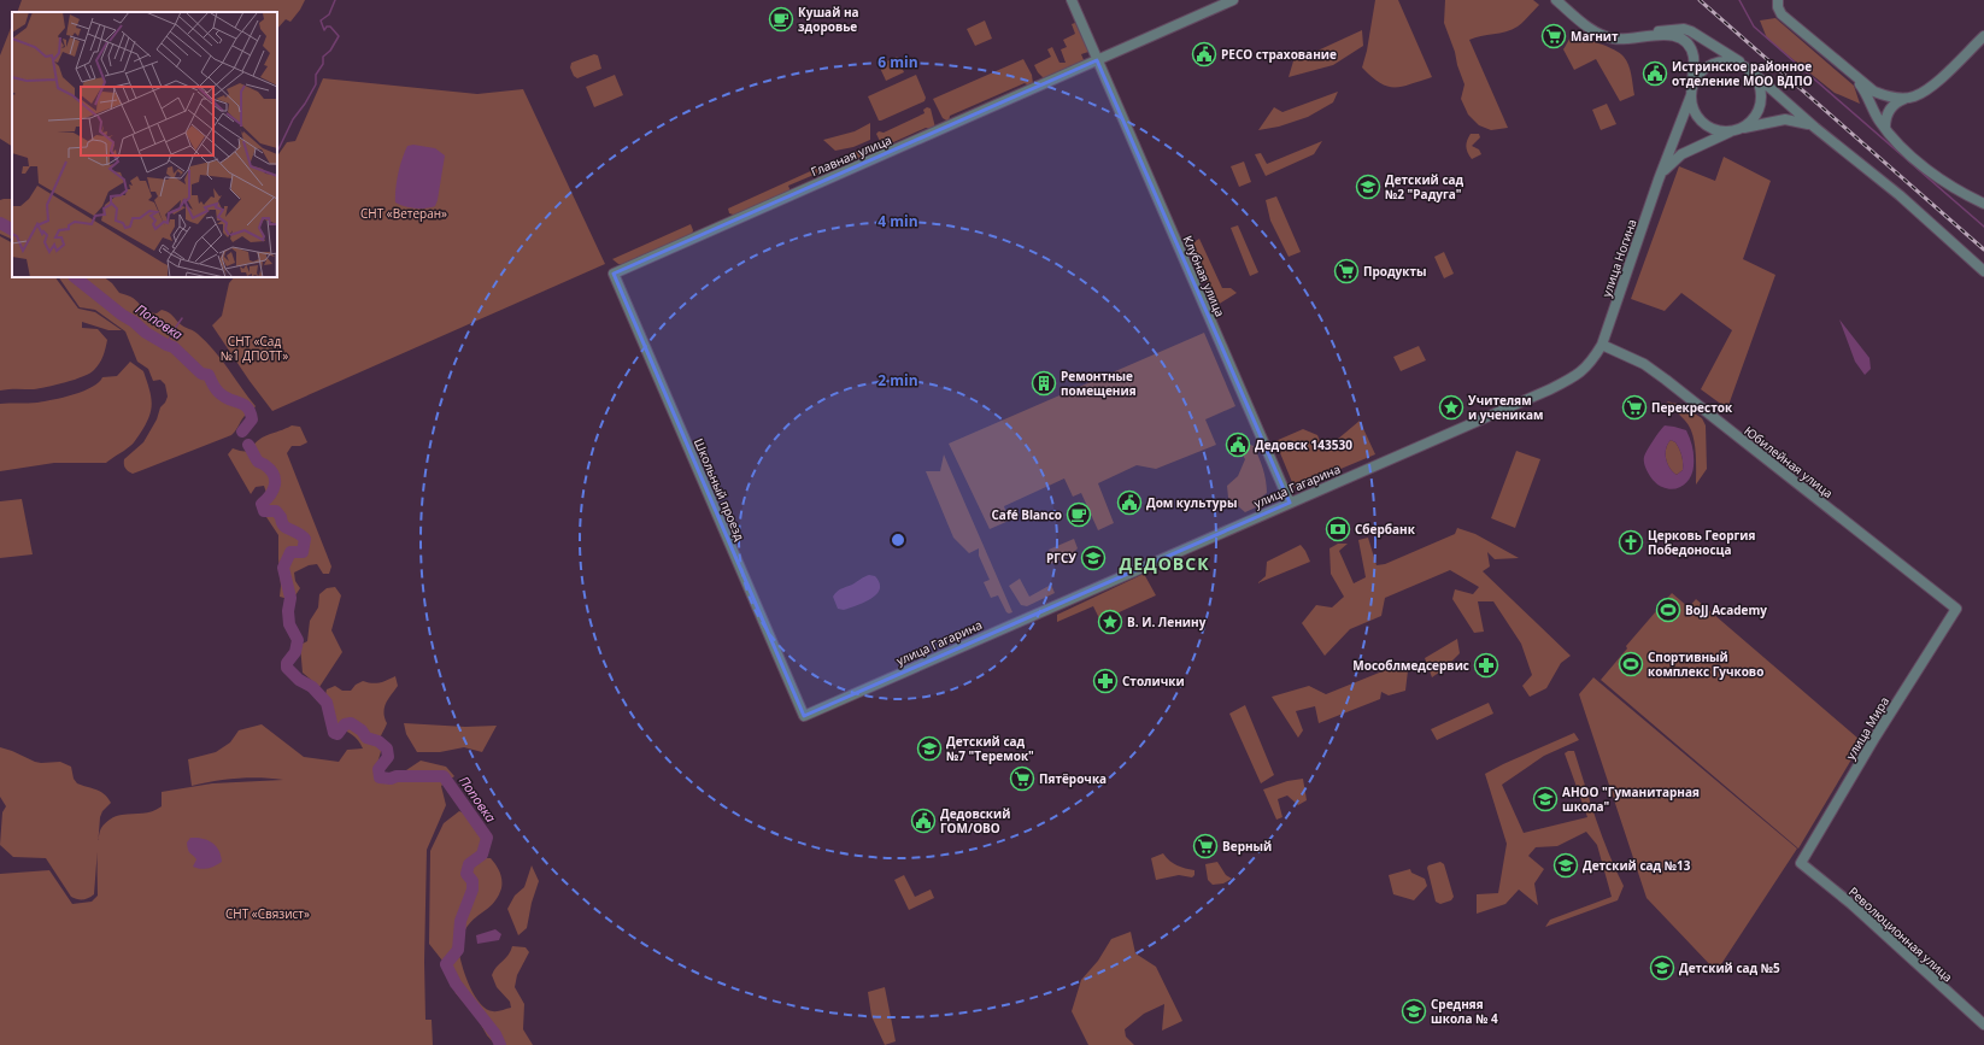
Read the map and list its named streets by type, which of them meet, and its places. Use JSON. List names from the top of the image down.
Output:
{
  "streets": {
    "street": [
      "Главная улица",
      "улица Ногина",
      "Клубная улица",
      "Юбилейная улица",
      "улица Гагарина",
      "Школьный проезд",
      "улица Мира",
      "Революционная улица"
    ]
  },
  "crossings": [
    ["Главная улица", "Клубная улица"],
    ["Главная улица", "Школьный проезд"],
    ["улица Ногина", "Юбилейная улица"],
    ["улица Ногина", "улица Гагарина"],
    ["Клубная улица", "улица Гагарина"],
    ["Юбилейная улица", "улица Гагарина"],
    ["Юбилейная улица", "улица Мира"],
    ["улица Гагарина", "Школьный проезд"],
    ["улица Мира", "Революционная улица"]
  ],
  "districts": ["ДЕДОВСК"],
  "water": ["Поповка"],
  "parks": ["СНТ «Ветеран»", "СНТ «Сад №1 ДПОТТ»", "СНТ «Связист»"],
  "places": {
    "cafe": ["Кушай на здоровье", "Café Blanco"],
    "supermarket": [
      "Магнит",
      "Продукты",
      "Перекресток",
      "Пятёрочка",
      "Верный"
    ],
    "public building": [
      "РЕСО страхование",
      "Истринское районное отделение МОО ВДПО",
      "Дедовск 143530",
      "Дом культуры",
      "Дедовский ГОМ/ОВО"
    ],
    "school or university": [
      "Детский сад №2 \"Радуга\"",
      "РГСУ",
      "Детский сад №7 \"Теремок\"",
      "АНОО \"Гуманитарная школа\"",
      "Детский сад №13",
      "Детский сад №5",
      "Средняя школа № 4"
    ],
    "building": ["Ремонтные помещения"],
    "place": ["Учителям и ученикам", "В. И. Ленину"],
    "bank": ["Сбербанк"],
    "church": ["Церковь Георгия Победоносца"],
    "sports": ["BoJJ Academy", "Спортивный комплекс Гучково"],
    "pharmacy": ["Мособлмедсервис", "Столички"]
  },
  "rings": ["6 min", "4 min", "2 min"]
}
